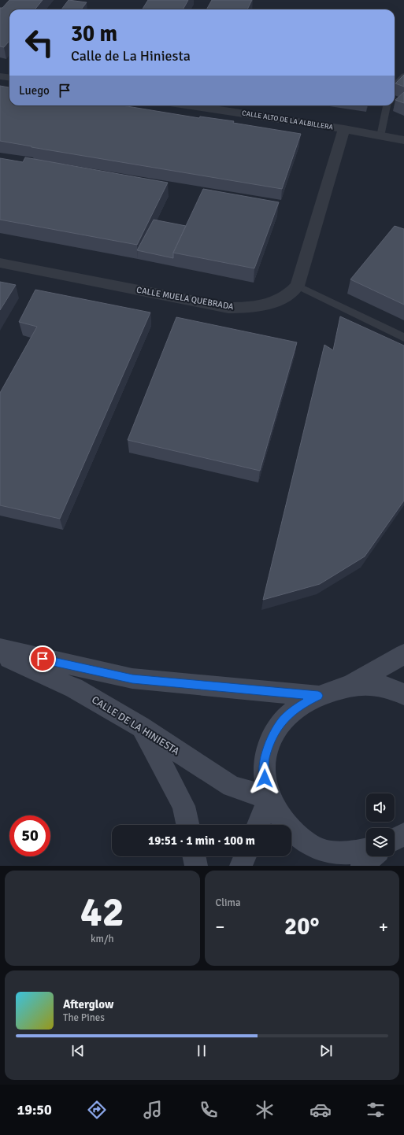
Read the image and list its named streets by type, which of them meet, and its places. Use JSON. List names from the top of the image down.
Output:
{
  "streets": {
    "street": ["CALLE ALTO DE LA ALBILLERA", "CALLE MUELA QUEBRADA", "CALLE DE LA HINIESTA"]
  },
  "page": {
    "turn": ["30 m", "Calle de La Hiniesta"],
    "then": "Luego",
    "limit": "50",
    "trip": "19:51 · 1 min · 100 m",
    "tile": [
      ["42", "km/h"],
      "Clima"
    ],
    "heat": ["−", "20°", "+"],
    "song": ["Afterglow", "The Pines"],
    "tabs": "19:50"
  }
}
